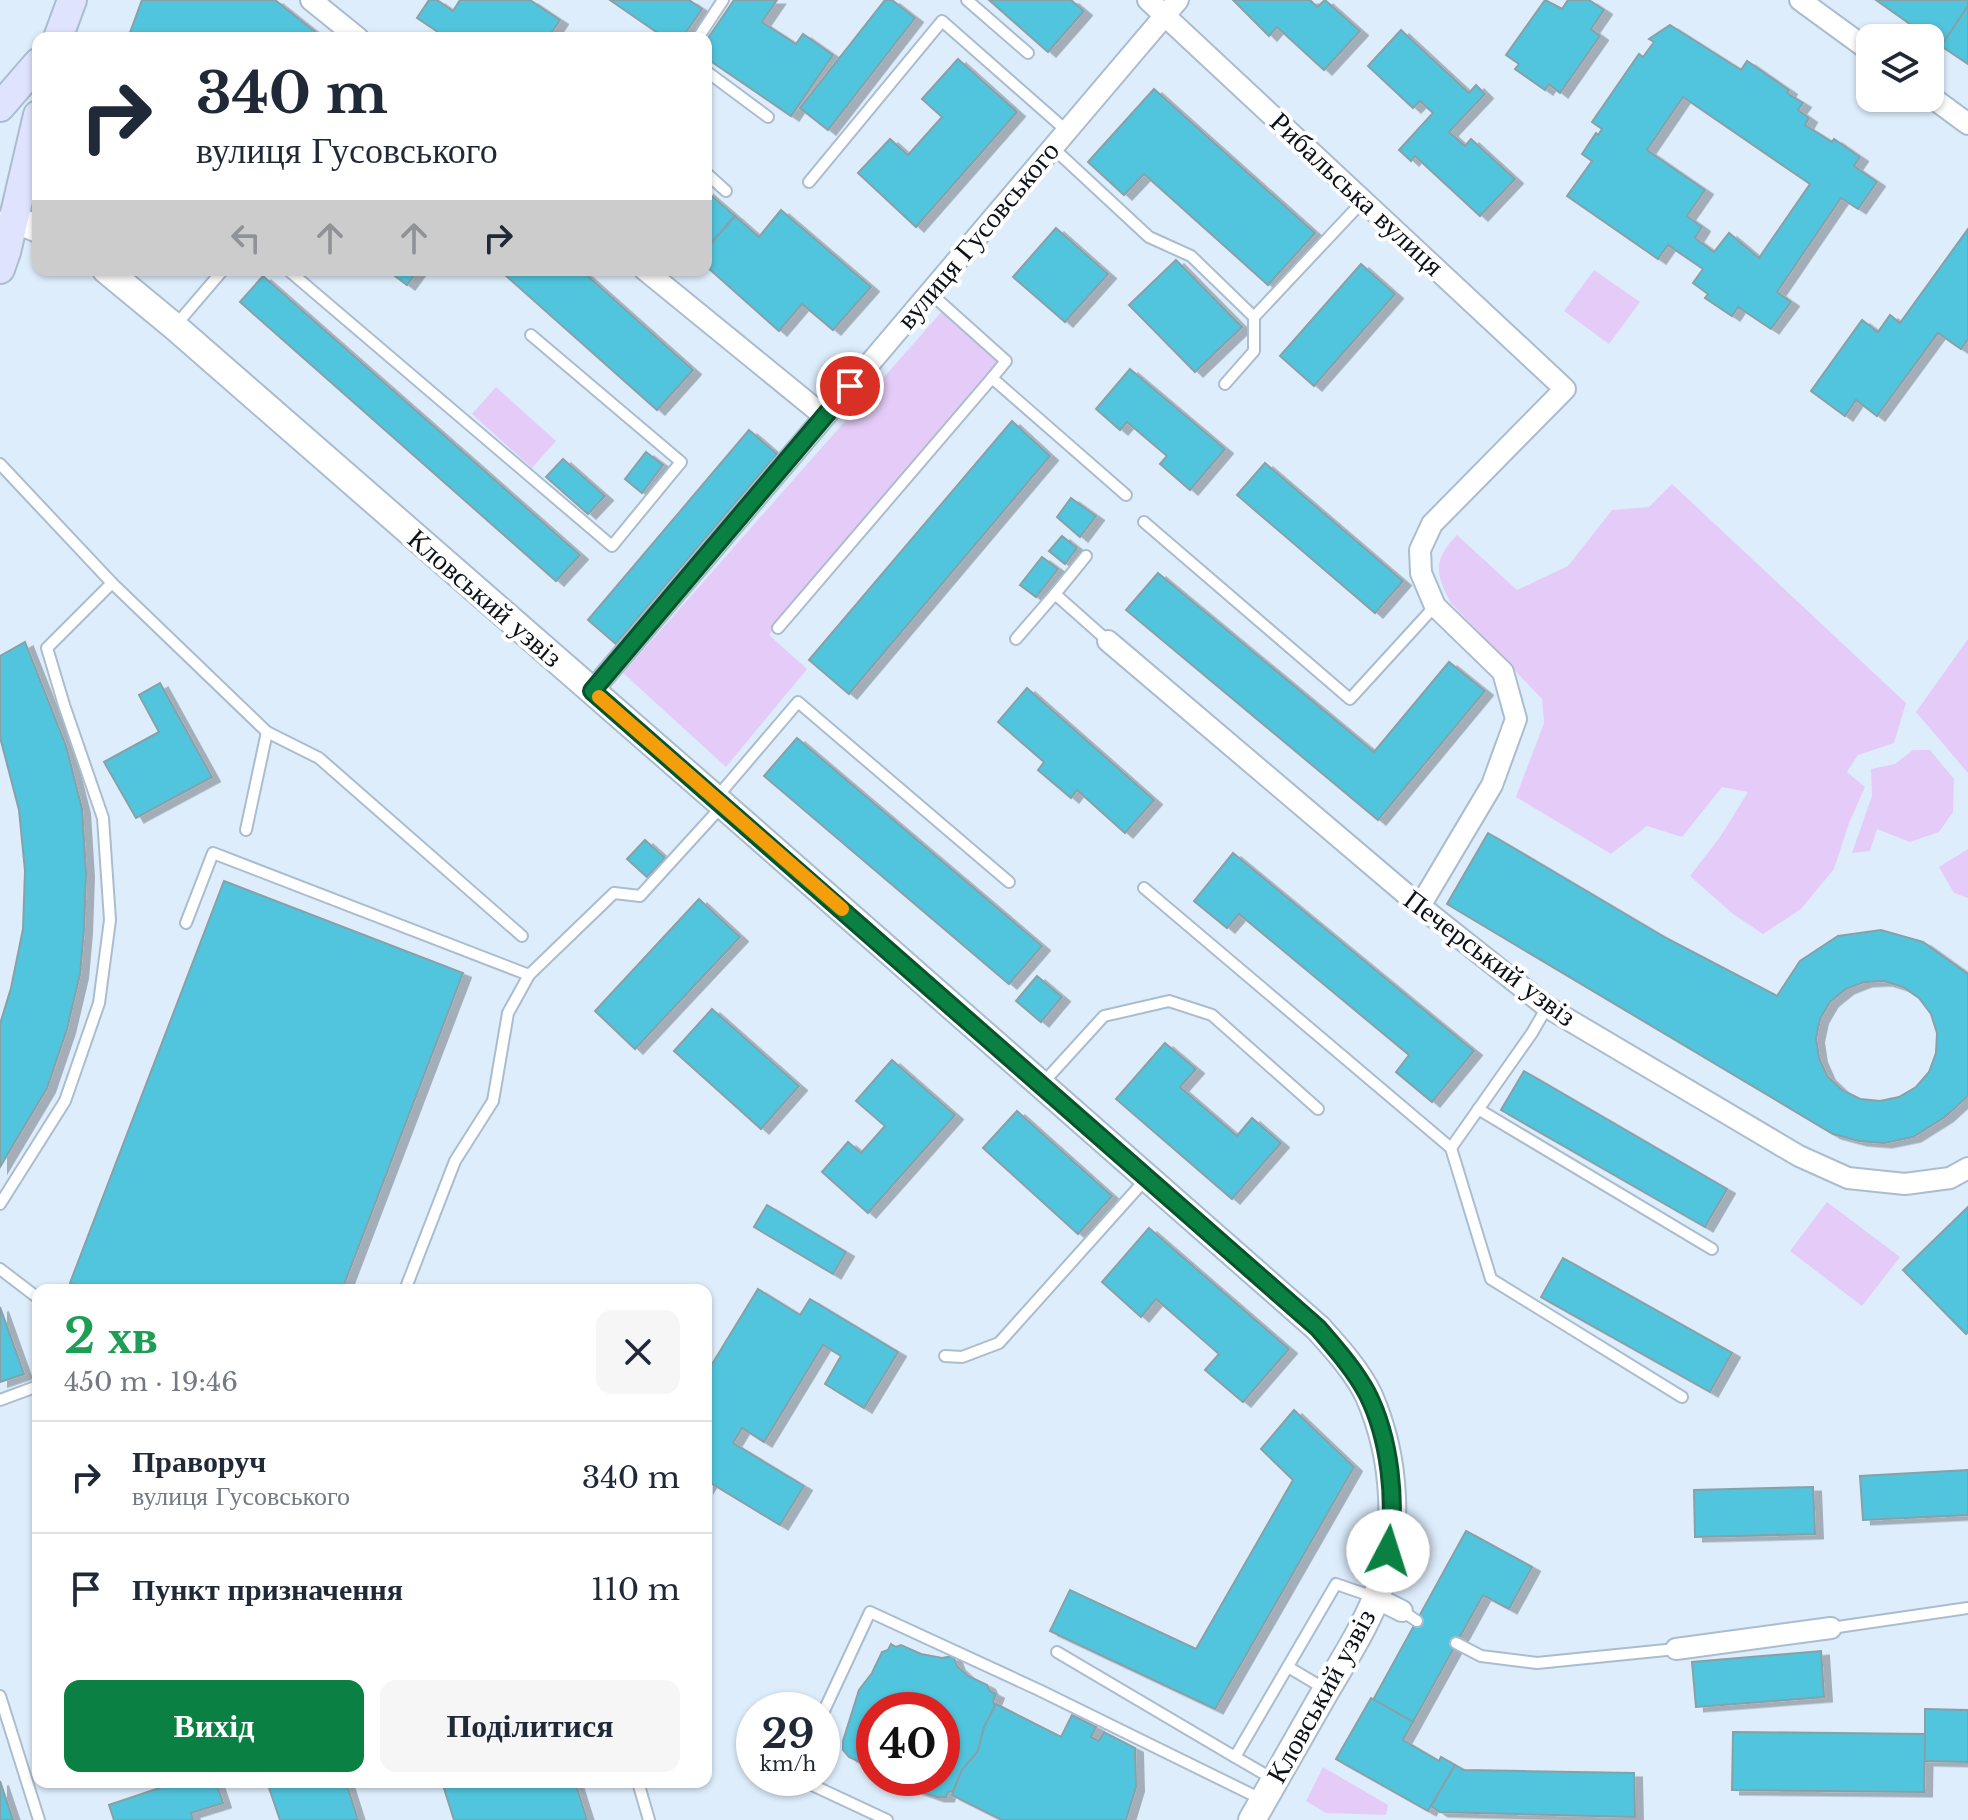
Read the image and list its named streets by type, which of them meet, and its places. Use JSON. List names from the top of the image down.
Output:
{
  "streets": {
    "street": [
      "Рибальська вулиця",
      "вулиця Гусовського",
      "Кловський узвіз",
      "Печерський узвіз"
    ]
  },
  "crossings": [
    ["Рибальська вулиця", "вулиця Гусовського"],
    ["вулиця Гусовського", "Кловський узвіз"]
  ],
  "page": {
    "turn": ["340 m", "вулиця Гусовського"],
    "heading": ["2 хв", "450 m · 19:46"],
    "list": [
      {
        "name": "Праворуч",
        "note": "вулиця Гусовського",
        "value": "340 m"
      },
      {
        "name": "Пункт призначення",
        "value": "110 m"
      }
    ],
    "buttons": ["Вихід", "Поділитися"],
    "speed": "29 km/h",
    "limit": "40"
  }
}
